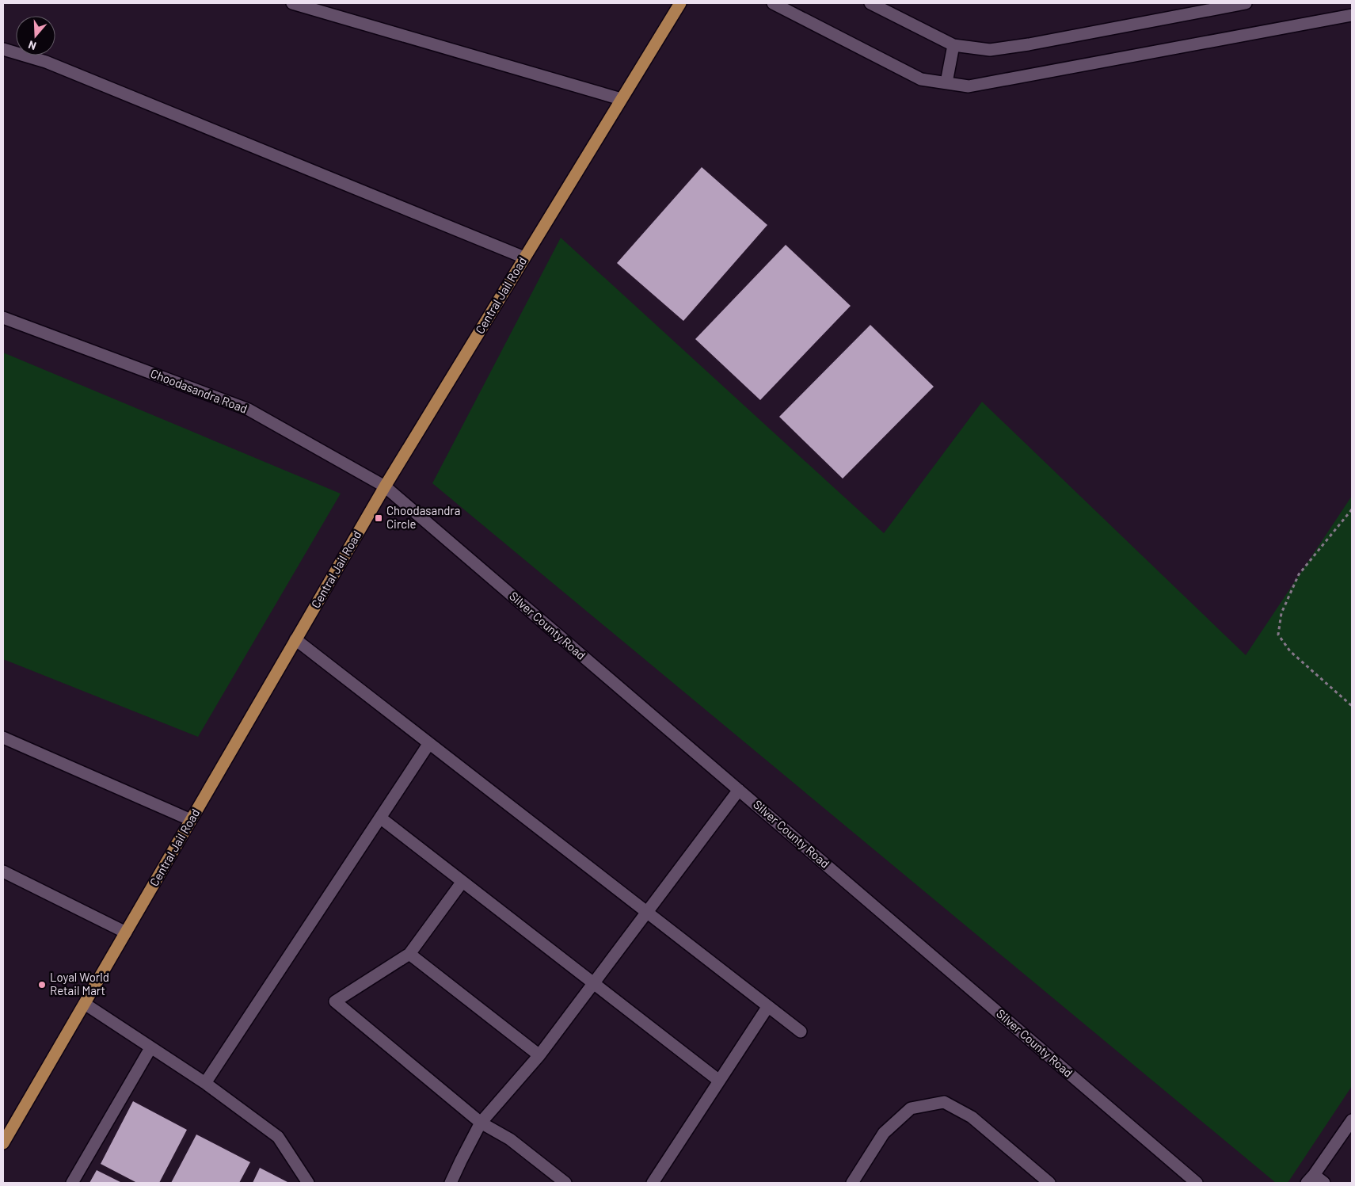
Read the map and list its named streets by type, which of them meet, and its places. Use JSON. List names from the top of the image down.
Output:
{
  "streets": {
    "main road": ["Central Jail Road"],
    "street": ["Choodasandra Road", "Silver County Road"]
  },
  "crossings": [
    ["Central Jail Road", "Choodasandra Road"],
    ["Central Jail Road", "Silver County Road"],
    ["Choodasandra Road", "Silver County Road"]
  ],
  "places": {
    "transit": ["Choodasandra Circle"],
    "other": ["Loyal World Retail Mart"]
  },
  "north": "bottom"
}
